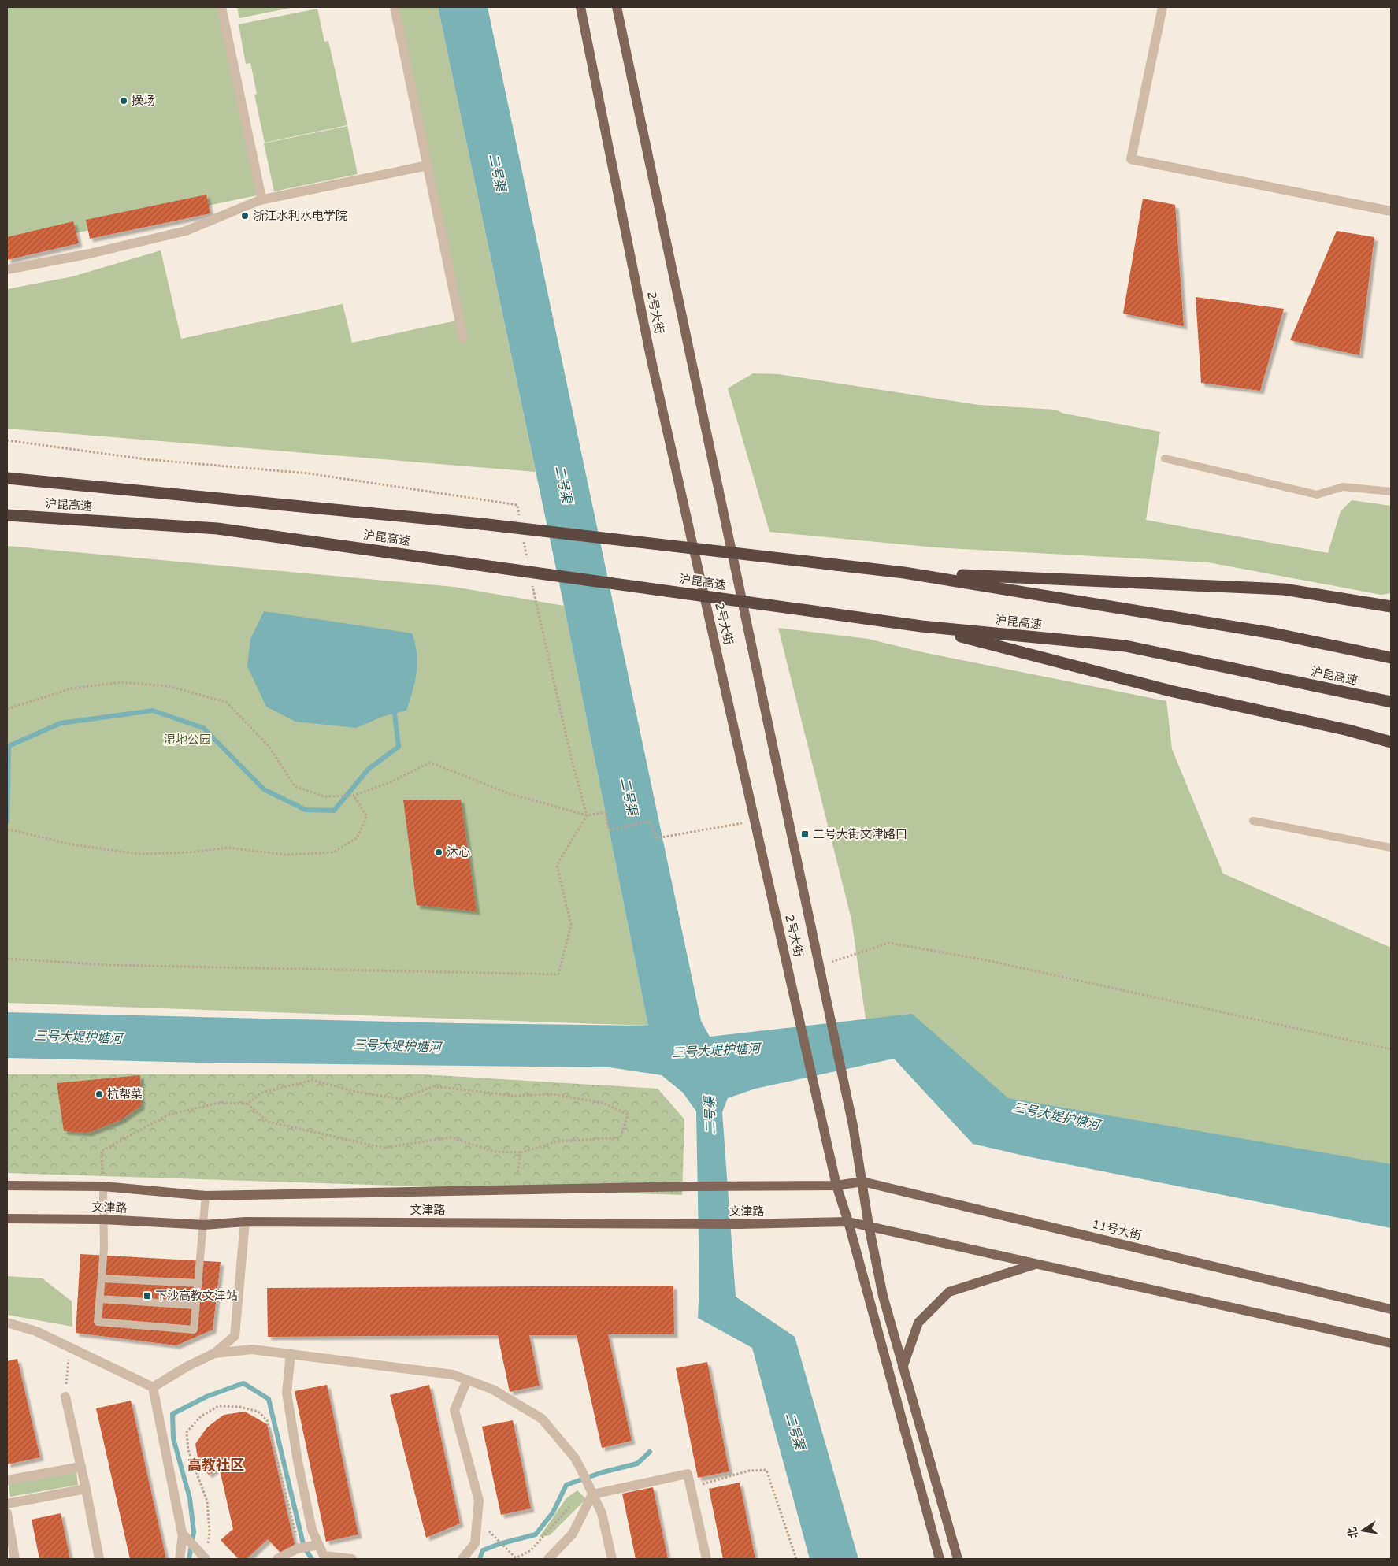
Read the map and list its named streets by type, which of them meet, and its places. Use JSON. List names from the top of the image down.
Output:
{
  "streets": {
    "highway": ["沪昆高速"],
    "main road": ["2号大街", "文津路", "11号大街"]
  },
  "crossings": [
    ["2号大街", "文津路"],
    ["2号大街", "11号大街"],
    ["文津路", "11号大街"]
  ],
  "districts": ["高教社区"],
  "water": ["二号渠", "三号大堤护塘河"],
  "parks": ["湿地公园"],
  "places": {
    "other": [
      "操场",
      "浙江水利水电学院",
      "沐心",
      "杭帮菜"
    ],
    "transit": ["二号大街文津路口", "下沙高教文津站"]
  },
  "north": "left"
}
